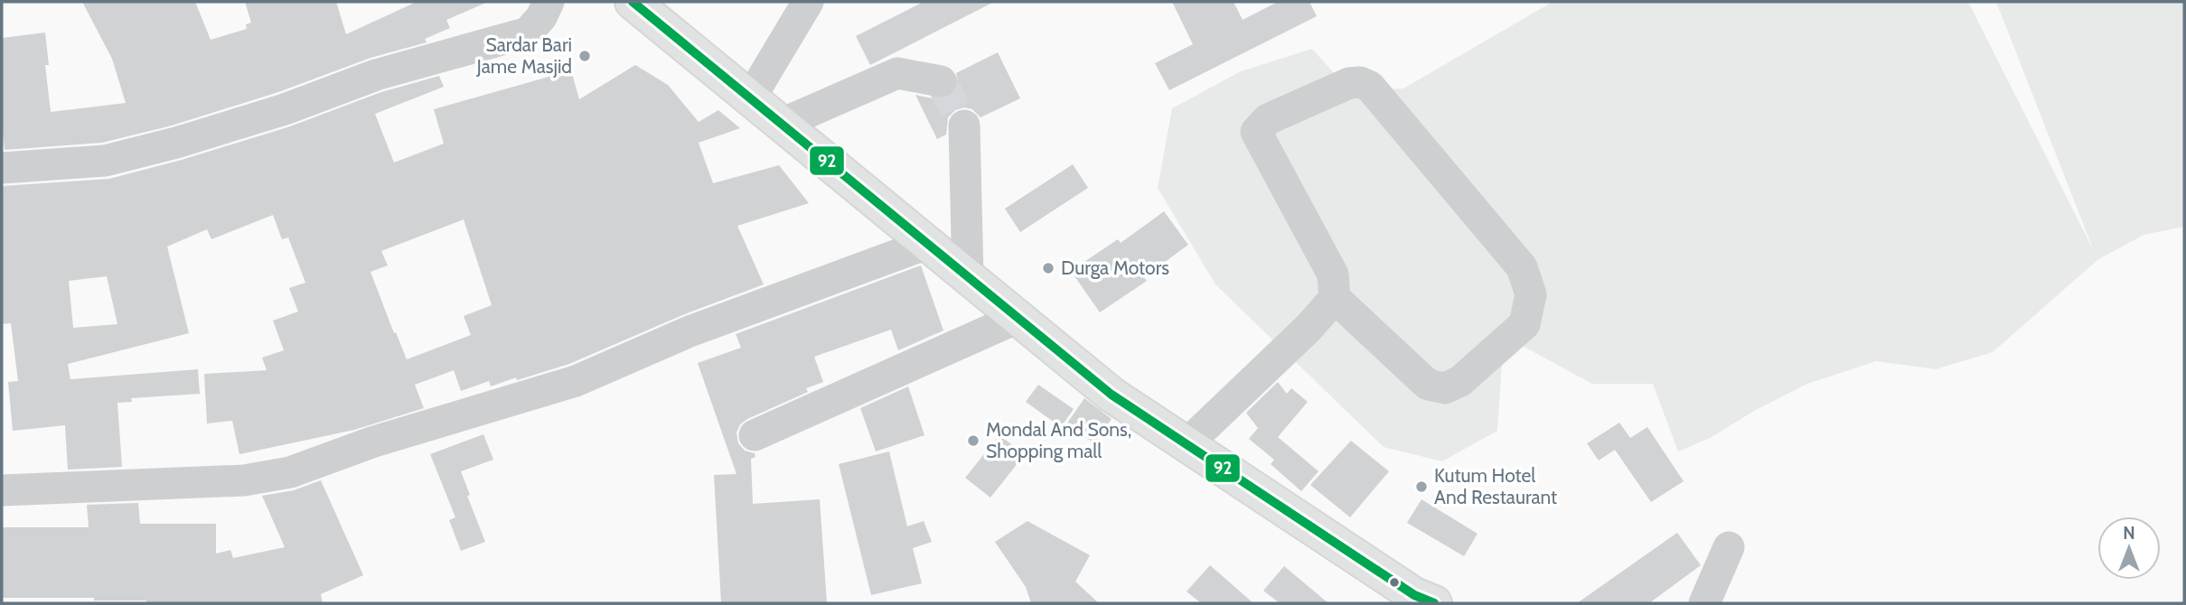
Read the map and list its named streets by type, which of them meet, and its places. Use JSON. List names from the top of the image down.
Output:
{
  "places": [
    "Sardar Bari Jame Masjid",
    "Durga Motors",
    "Mondal And Sons, Shopping mall",
    "Kutum Hotel And Restaurant"
  ],
  "lines": ["transit line 92"],
  "north": "top"
}
